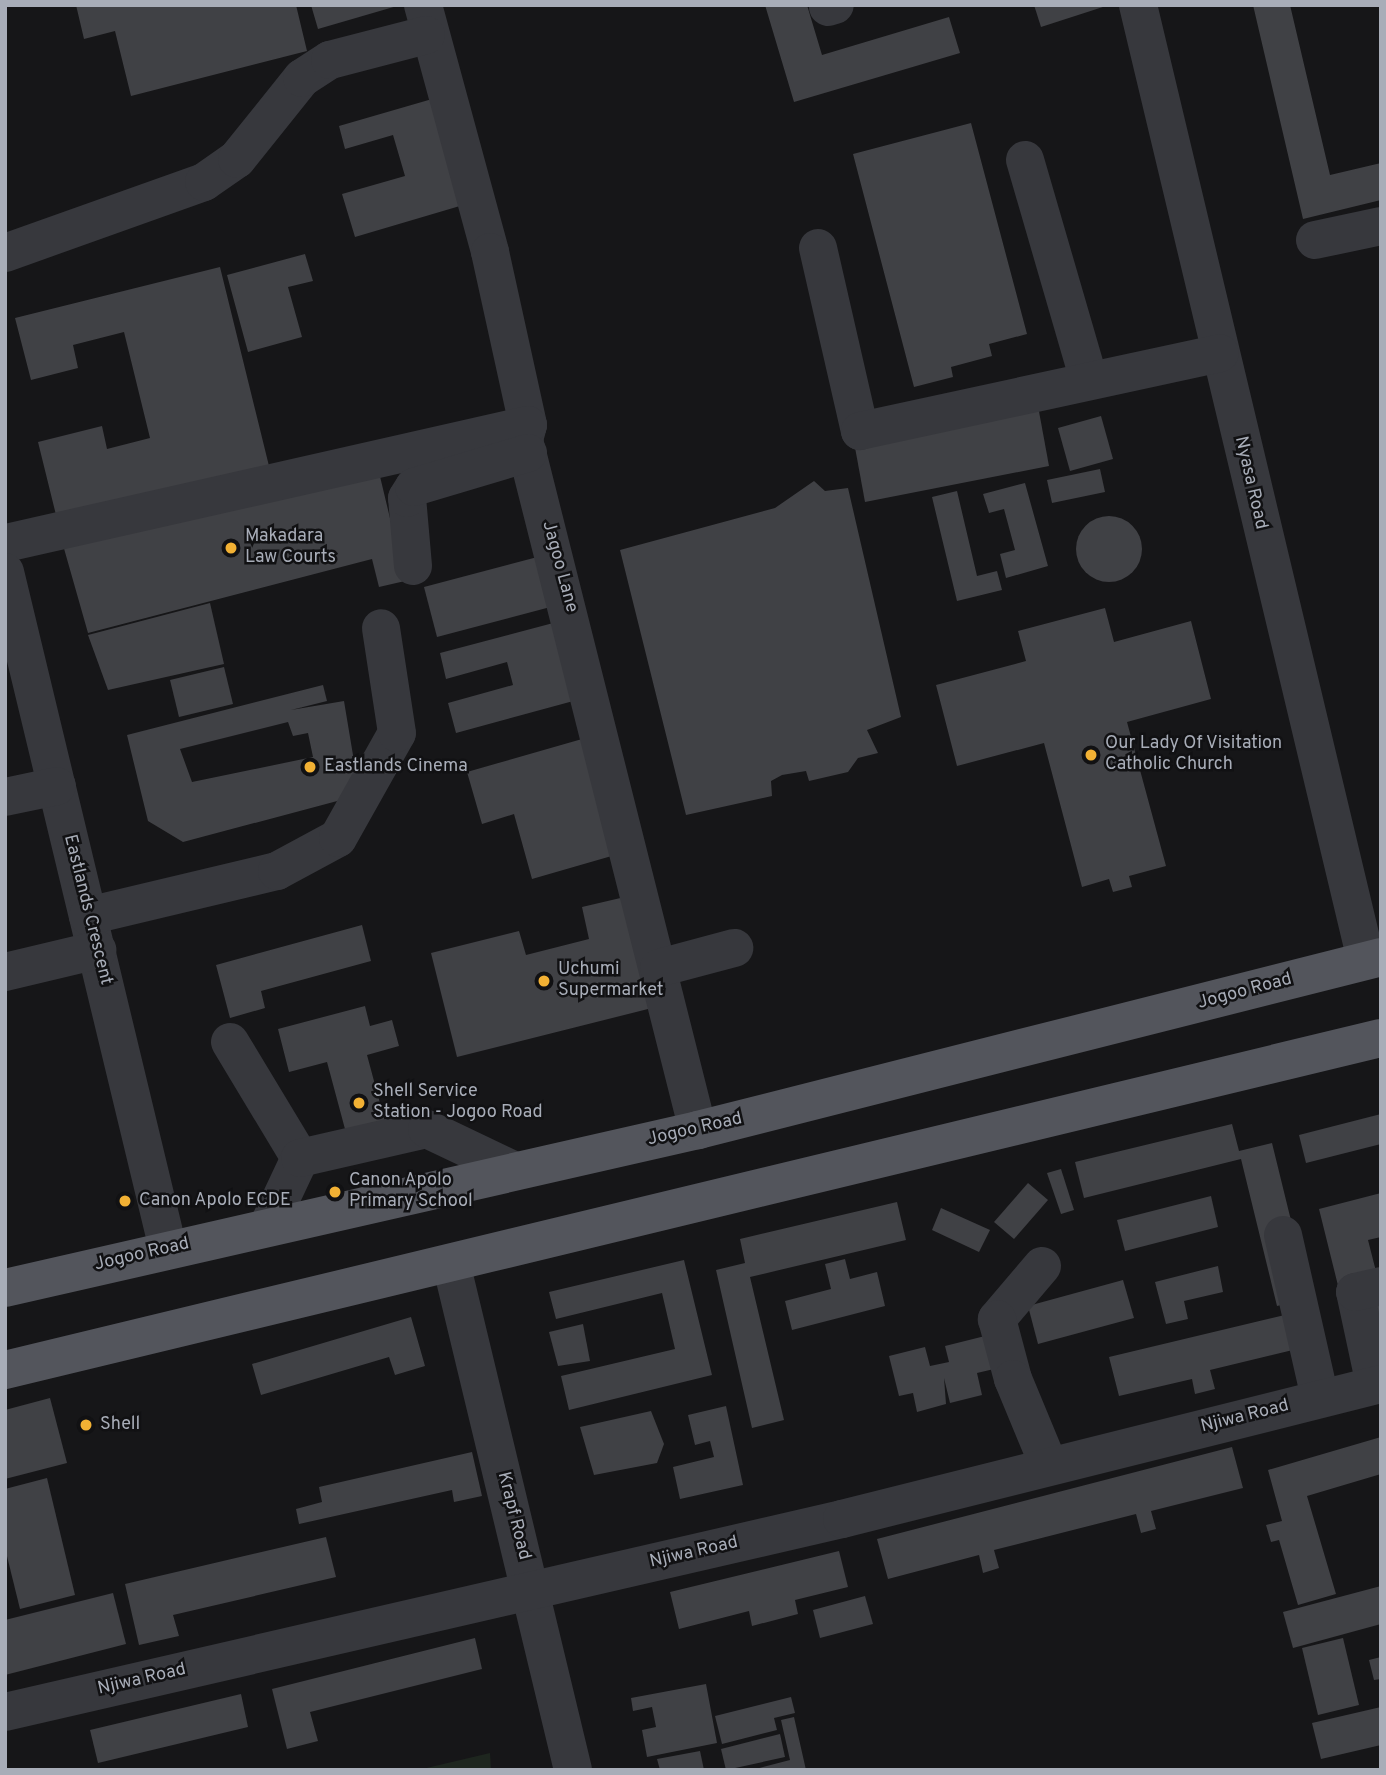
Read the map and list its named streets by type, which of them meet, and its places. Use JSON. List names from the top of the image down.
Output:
{
  "streets": {
    "main road": ["Jogoo Road"],
    "street": [
      "Nyasa Road",
      "Jagoo Lane",
      "Eastlands Crescent",
      "Njiwa Road",
      "Krapf Road"
    ]
  },
  "crossings": [
    ["Nyasa Road", "Jogoo Road"],
    ["Jagoo Lane", "Jogoo Road"],
    ["Eastlands Crescent", "Jogoo Road"],
    ["Njiwa Road", "Krapf Road"]
  ],
  "places": [
    "Makadara Law Courts",
    "Our Lady Of Visitation Catholic Church",
    "Eastlands Cinema",
    "Uchumi Supermarket",
    "Shell Service Station - Jogoo Road",
    "Canon Apolo Primary School",
    "Canon Apolo ECDE",
    "Shell"
  ]
}
